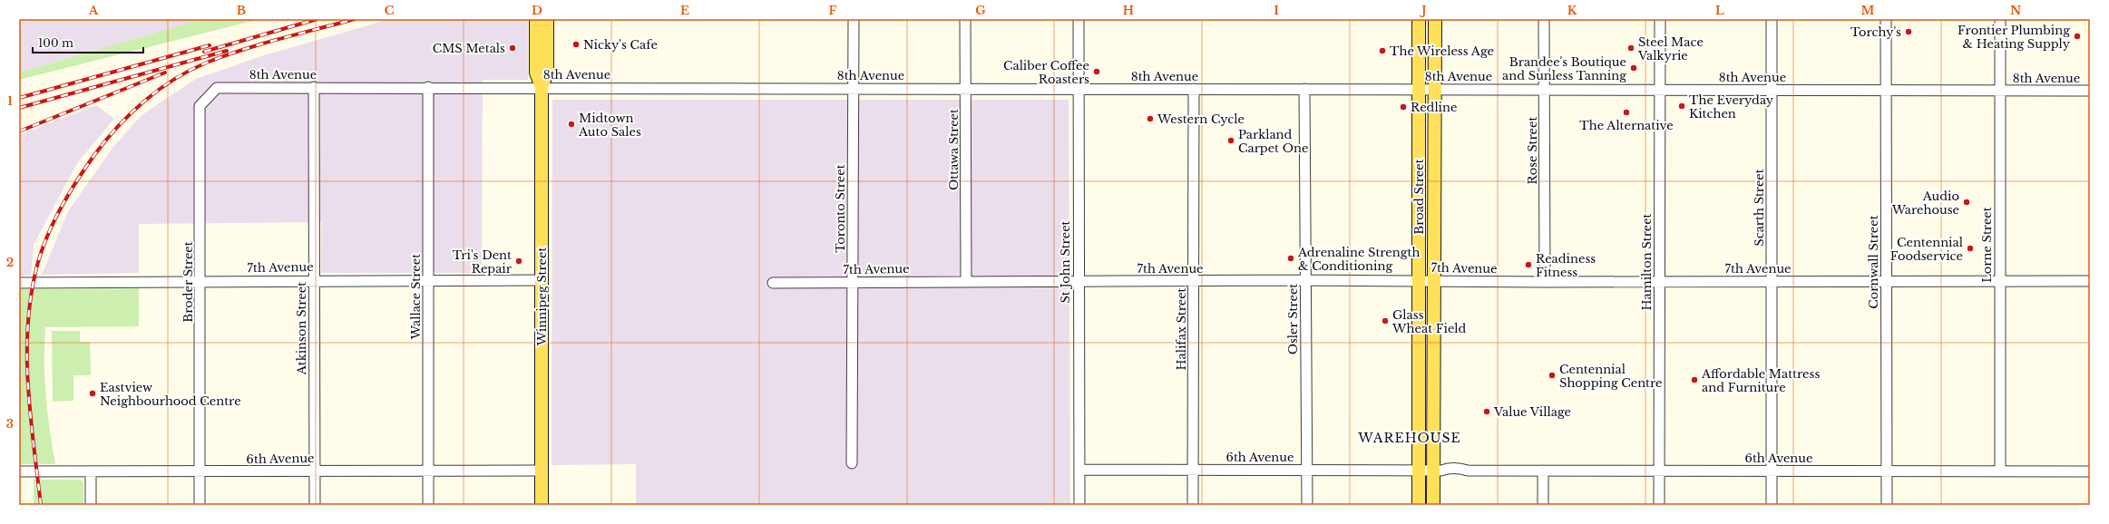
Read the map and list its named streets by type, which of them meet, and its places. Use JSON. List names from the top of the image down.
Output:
{
  "streets": {
    "main road": ["Broad Street", "Winnipeg Street"],
    "street": [
      "8th Avenue",
      "Ottawa Street",
      "Rose Street",
      "Scarth Street",
      "Toronto Street",
      "Lorne Street",
      "St John Street",
      "Hamilton Street",
      "Cornwall Street",
      "7th Avenue",
      "Broder Street",
      "Wallace Street",
      "Osler Street",
      "Atkinson Street",
      "Halifax Street",
      "6th Avenue"
    ]
  },
  "crossings": [
    ["8th Avenue", "Ottawa Street"],
    ["8th Avenue", "Rose Street"],
    ["8th Avenue", "Broad Street"],
    ["8th Avenue", "Scarth Street"],
    ["8th Avenue", "Toronto Street"],
    ["8th Avenue", "Lorne Street"],
    ["8th Avenue", "St John Street"],
    ["8th Avenue", "Hamilton Street"],
    ["8th Avenue", "Cornwall Street"],
    ["8th Avenue", "Broder Street"],
    ["8th Avenue", "Wallace Street"],
    ["8th Avenue", "Winnipeg Street"],
    ["8th Avenue", "Osler Street"],
    ["8th Avenue", "Atkinson Street"],
    ["8th Avenue", "Halifax Street"],
    ["Ottawa Street", "7th Avenue"],
    ["Rose Street", "7th Avenue"],
    ["Broad Street", "7th Avenue"],
    ["Broad Street", "6th Avenue"],
    ["Scarth Street", "7th Avenue"],
    ["Scarth Street", "6th Avenue"],
    ["Toronto Street", "7th Avenue"],
    ["Lorne Street", "7th Avenue"],
    ["Lorne Street", "6th Avenue"],
    ["St John Street", "7th Avenue"],
    ["St John Street", "6th Avenue"],
    ["Hamilton Street", "7th Avenue"],
    ["Hamilton Street", "6th Avenue"],
    ["Cornwall Street", "7th Avenue"],
    ["Cornwall Street", "6th Avenue"],
    ["7th Avenue", "Broder Street"],
    ["7th Avenue", "Wallace Street"],
    ["7th Avenue", "Winnipeg Street"],
    ["7th Avenue", "Osler Street"],
    ["7th Avenue", "Atkinson Street"],
    ["7th Avenue", "Halifax Street"],
    ["Broder Street", "6th Avenue"],
    ["Wallace Street", "6th Avenue"],
    ["Winnipeg Street", "6th Avenue"],
    ["Osler Street", "6th Avenue"],
    ["Atkinson Street", "6th Avenue"],
    ["Halifax Street", "6th Avenue"]
  ],
  "districts": ["WAREHOUSE"],
  "places": [
    "Torchy's",
    "Frontier Plumbing & Heating Supply",
    "Nicky's Cafe",
    "CMS Metals",
    "Steel Mace Valkyrie",
    "The Wireless Age",
    "Brandee's Boutique and Sunless Tanning",
    "Caliber Coffee Roasters",
    "The Everyday Kitchen",
    "Redline",
    "The Alternative",
    "Western Cycle",
    "Midtown Auto Sales",
    "Parkland Carpet One",
    "Audio Warehouse",
    "Centennial Foodservice",
    "Adrenaline Strength & Conditioning",
    "Tri's Dent Repair",
    "Readiness Fitness",
    "Glass Wheat Field",
    "Centennial Shopping Centre",
    "Affordable Mattress and Furniture",
    "Eastview Neighbourhood Centre",
    "Value Village"
  ],
  "scale_bar": "100 m",
  "grid": {
    "columns": [
      "A",
      "B",
      "C",
      "D",
      "E",
      "F",
      "G",
      "H",
      "I",
      "J",
      "K",
      "L",
      "M",
      "N"
    ],
    "rows": ["1", "2", "3"]
  }
}
